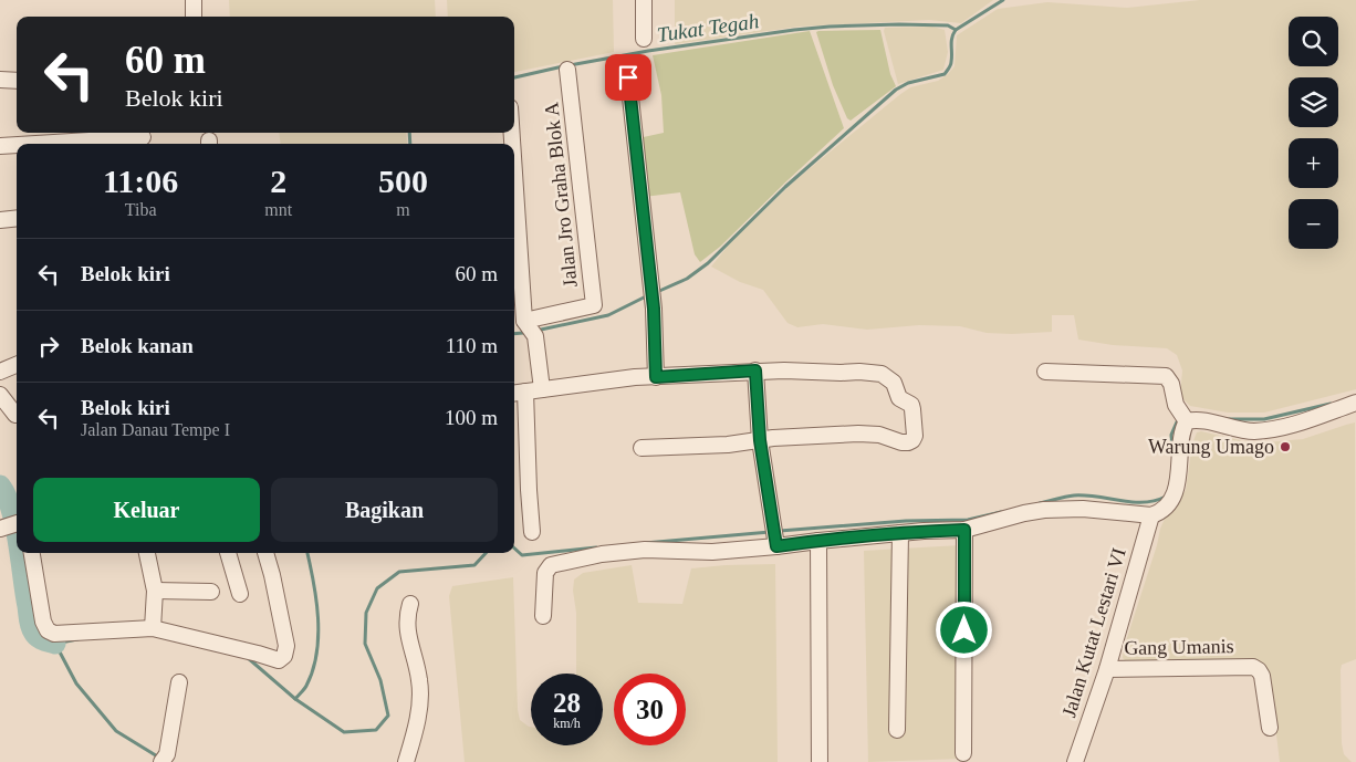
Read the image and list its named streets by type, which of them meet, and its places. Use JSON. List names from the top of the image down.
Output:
{
  "streets": {
    "street": ["Jalan Jro Graha Blok A", "Jalan Kutat Lestari VI", "Gang Umanis"]
  },
  "crossings": [
    ["Jalan Kutat Lestari VI", "Gang Umanis"]
  ],
  "water": ["Tukat Tegah"],
  "places": ["Warung Umago"],
  "page": {
    "map_buttons": ["+", "−"],
    "turn": ["60 m", "Belok kiri"],
    "eta": [
      "11:06",
      "Tiba",
      "2",
      "mnt",
      "500",
      "m"
    ],
    "list": [
      {
        "name": "Belok kiri",
        "value": "60 m"
      },
      {
        "name": "Belok kanan",
        "value": "110 m"
      },
      {
        "name": "Belok kiri",
        "note": "Jalan Danau Tempe I",
        "value": "100 m"
      }
    ],
    "buttons": ["Keluar", "Bagikan"],
    "speed": "28 km/h",
    "limit": "30"
  }
}
